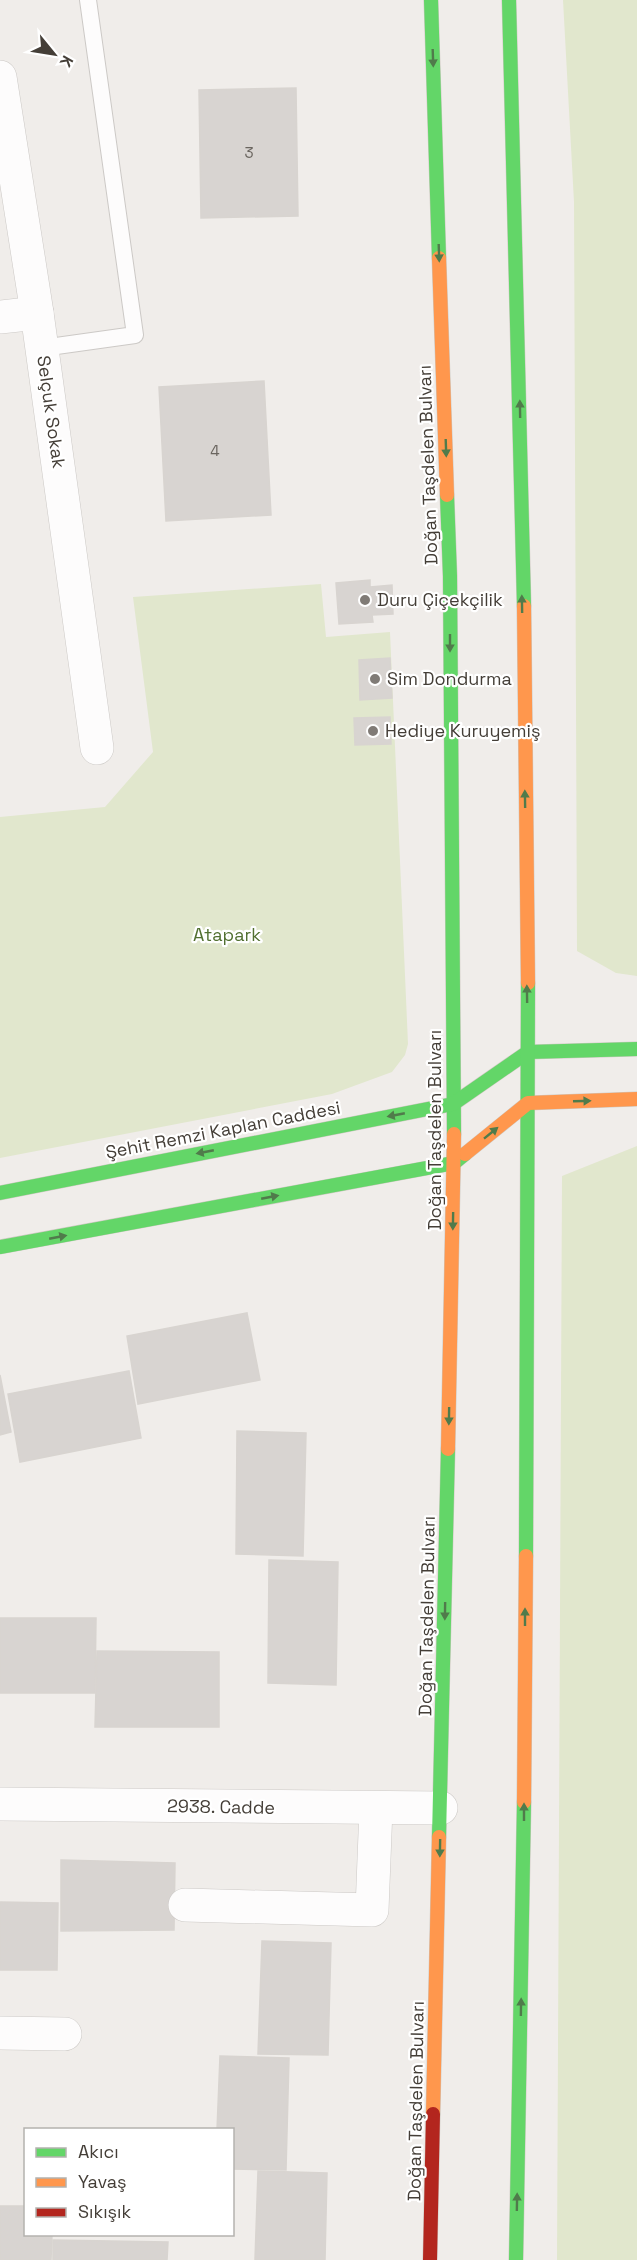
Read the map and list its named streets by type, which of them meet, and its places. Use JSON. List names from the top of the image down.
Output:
{
  "streets": {
    "main road": ["Doğan Taşdelen Bulvarı", "Şehit Remzi Kaplan Caddesi"],
    "street": ["Selçuk Sokak", "2938. Cadde"]
  },
  "crossings": [
    ["Doğan Taşdelen Bulvarı", "Şehit Remzi Kaplan Caddesi"],
    ["Doğan Taşdelen Bulvarı", "2938. Cadde"]
  ],
  "parks": ["Atapark"],
  "places": ["Duru Çiçekçilik", "Sim Dondurma", "Hediye Kuruyemiş"],
  "house_numbers": ["3", "4"],
  "legend": ["Akıcı", "Yavaş", "Sıkışık"],
  "north": "bottom right"
}
